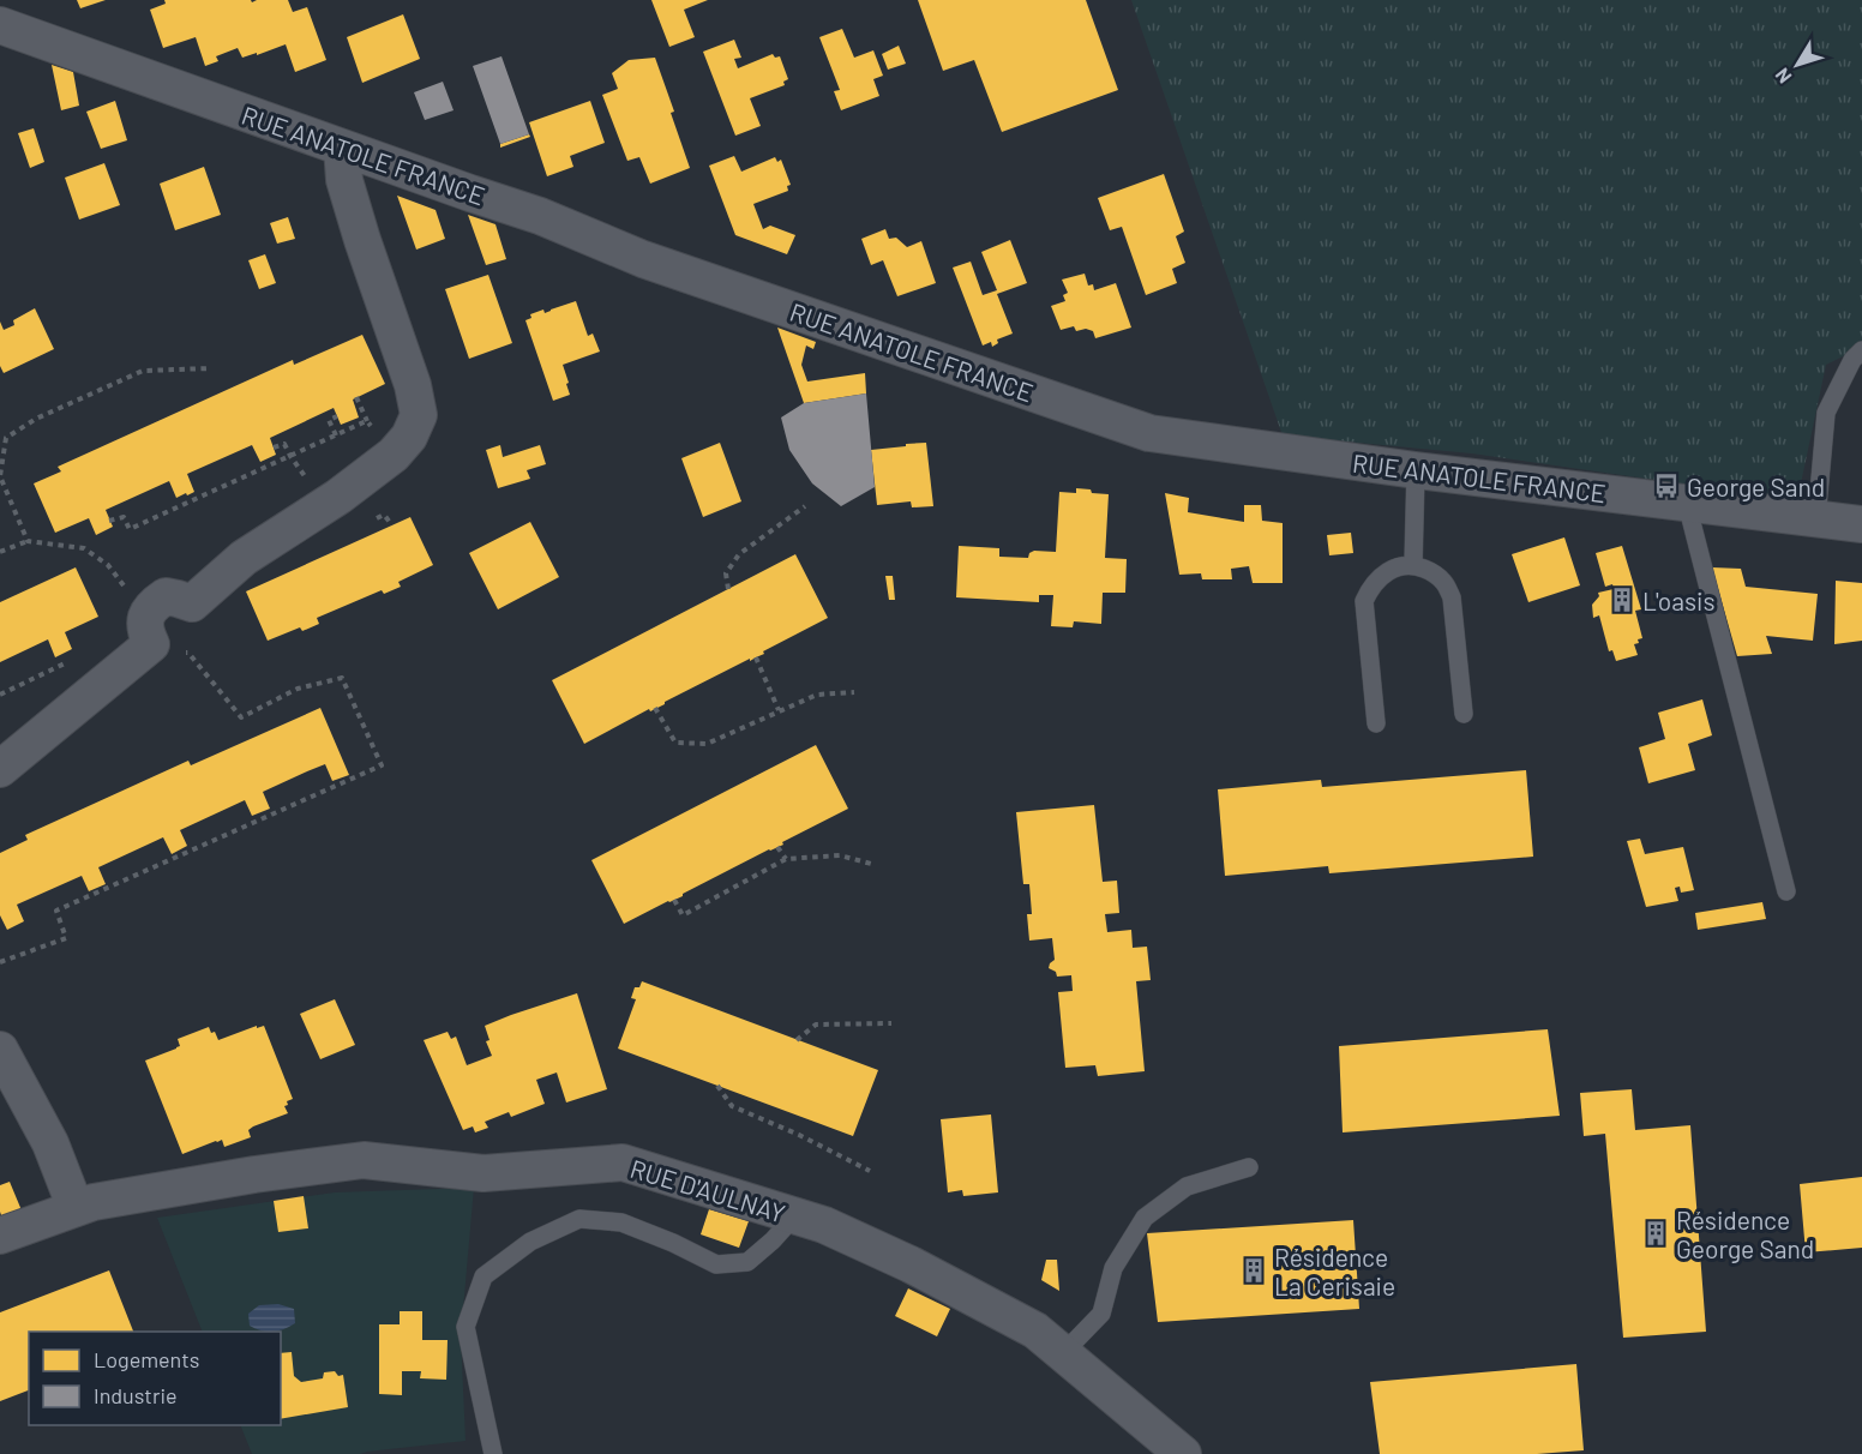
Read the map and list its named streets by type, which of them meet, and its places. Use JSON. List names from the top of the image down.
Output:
{
  "streets": {
    "street": ["RUE ANATOLE FRANCE", "RUE D'AULNAY"]
  },
  "places": {
    "bus stop": ["George Sand"],
    "building": ["L'oasis", "Résidence George Sand", "Résidence La Cerisaie"]
  },
  "legend": ["Logements", "Industrie"],
  "north": "bottom left"
}
